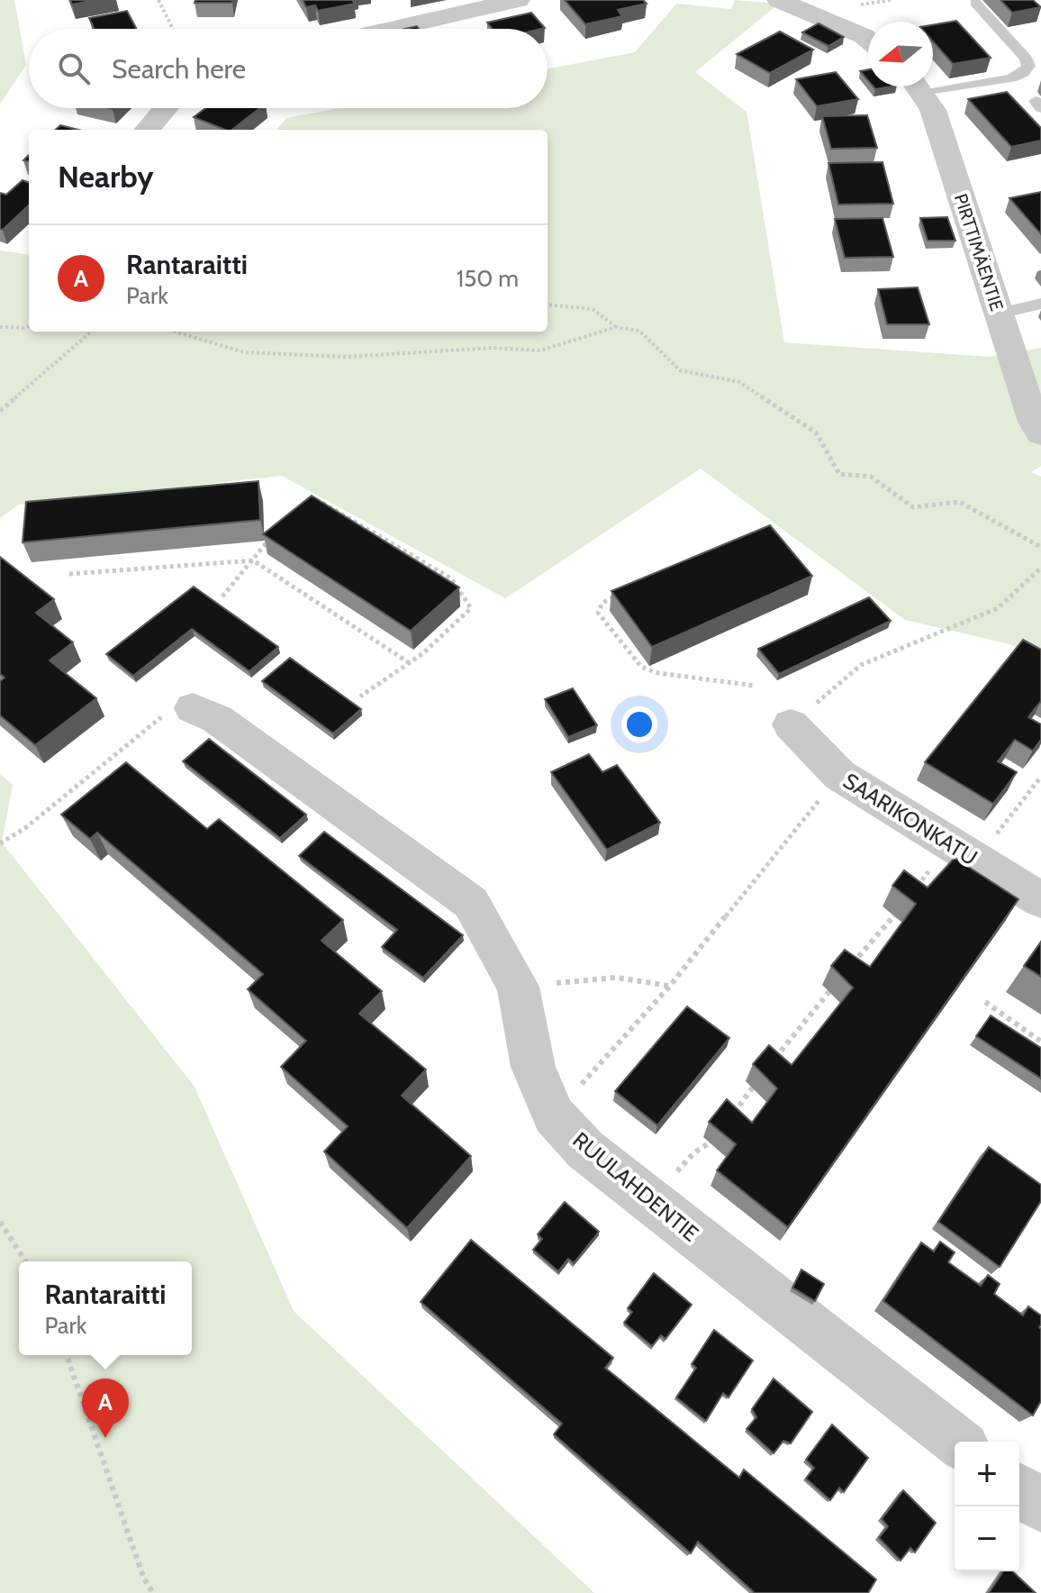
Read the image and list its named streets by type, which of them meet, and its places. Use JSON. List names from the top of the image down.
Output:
{
  "streets": {
    "street": ["PIRTTIMÄENTIE", "SAARIKONKATU", "RUULAHDENTIE"]
  },
  "north": "left",
  "page": {
    "search": "Search here",
    "heading": "Nearby",
    "list": [
      {
        "mark": "A",
        "name": "Rantaraitti",
        "note": "Park",
        "value": "150 m"
      }
    ],
    "popup": ["Rantaraitti", "Park"],
    "pins": "A",
    "map_buttons": ["+", "−"]
  }
}
